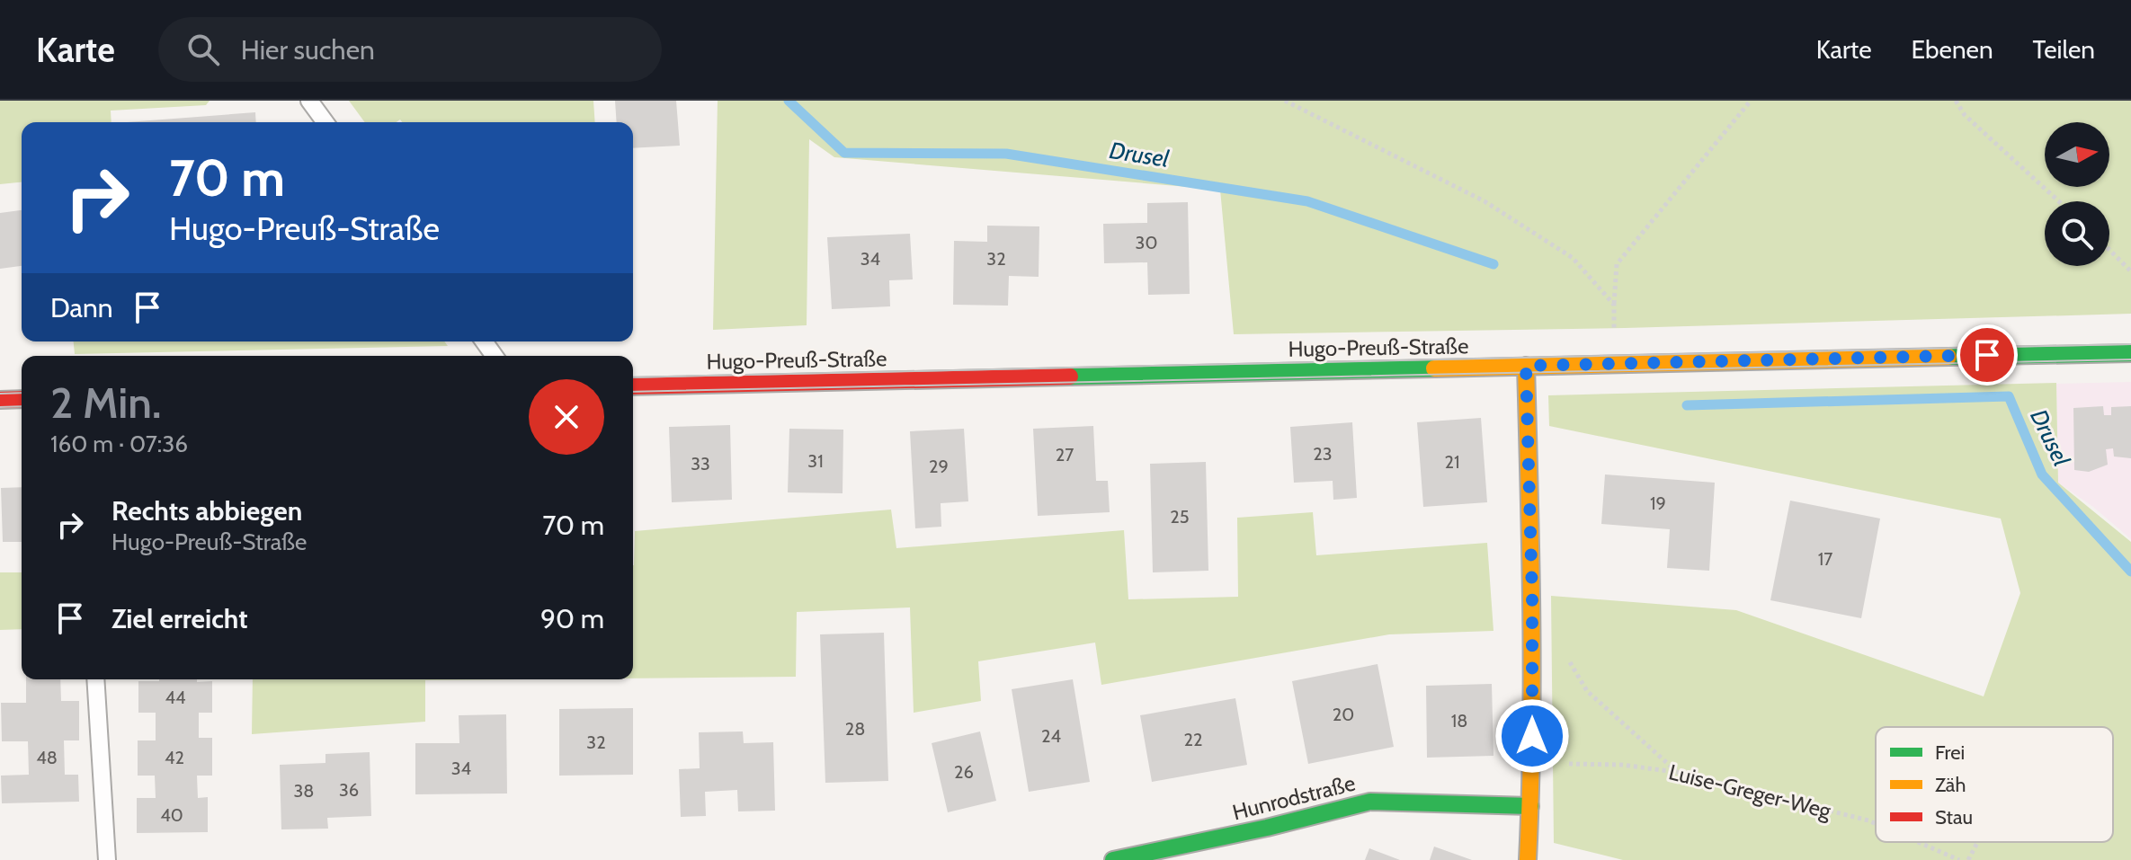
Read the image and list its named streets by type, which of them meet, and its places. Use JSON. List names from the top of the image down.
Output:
{
  "streets": {
    "street": ["Hugo-Preuß-Straße", "Hunrodstraße"],
    "path": ["Luise-Greger-Weg"]
  },
  "water": ["Drusel"],
  "house_numbers": [
    "30",
    "34",
    "32",
    "23",
    "27",
    "31",
    "21",
    "33",
    "29",
    "19",
    "25",
    "17",
    "44",
    "20",
    "18",
    "28",
    "24",
    "22",
    "32",
    "48",
    "42",
    "34",
    "26",
    "36",
    "38",
    "40"
  ],
  "legend": ["Frei", "Zäh", "Stau"],
  "north": "right",
  "page": {
    "header": "Karte",
    "search": "Hier suchen",
    "nav": ["Karte", "Ebenen", "Teilen"],
    "turn": ["70 m", "Hugo-Preuß-Straße"],
    "then": "Dann",
    "heading": ["2 Min.", "160 m · 07:36"],
    "list": [
      {
        "name": "Rechts abbiegen",
        "note": "Hugo-Preuß-Straße",
        "value": "70 m"
      },
      {
        "name": "Ziel erreicht",
        "value": "90 m"
      }
    ]
  }
}
